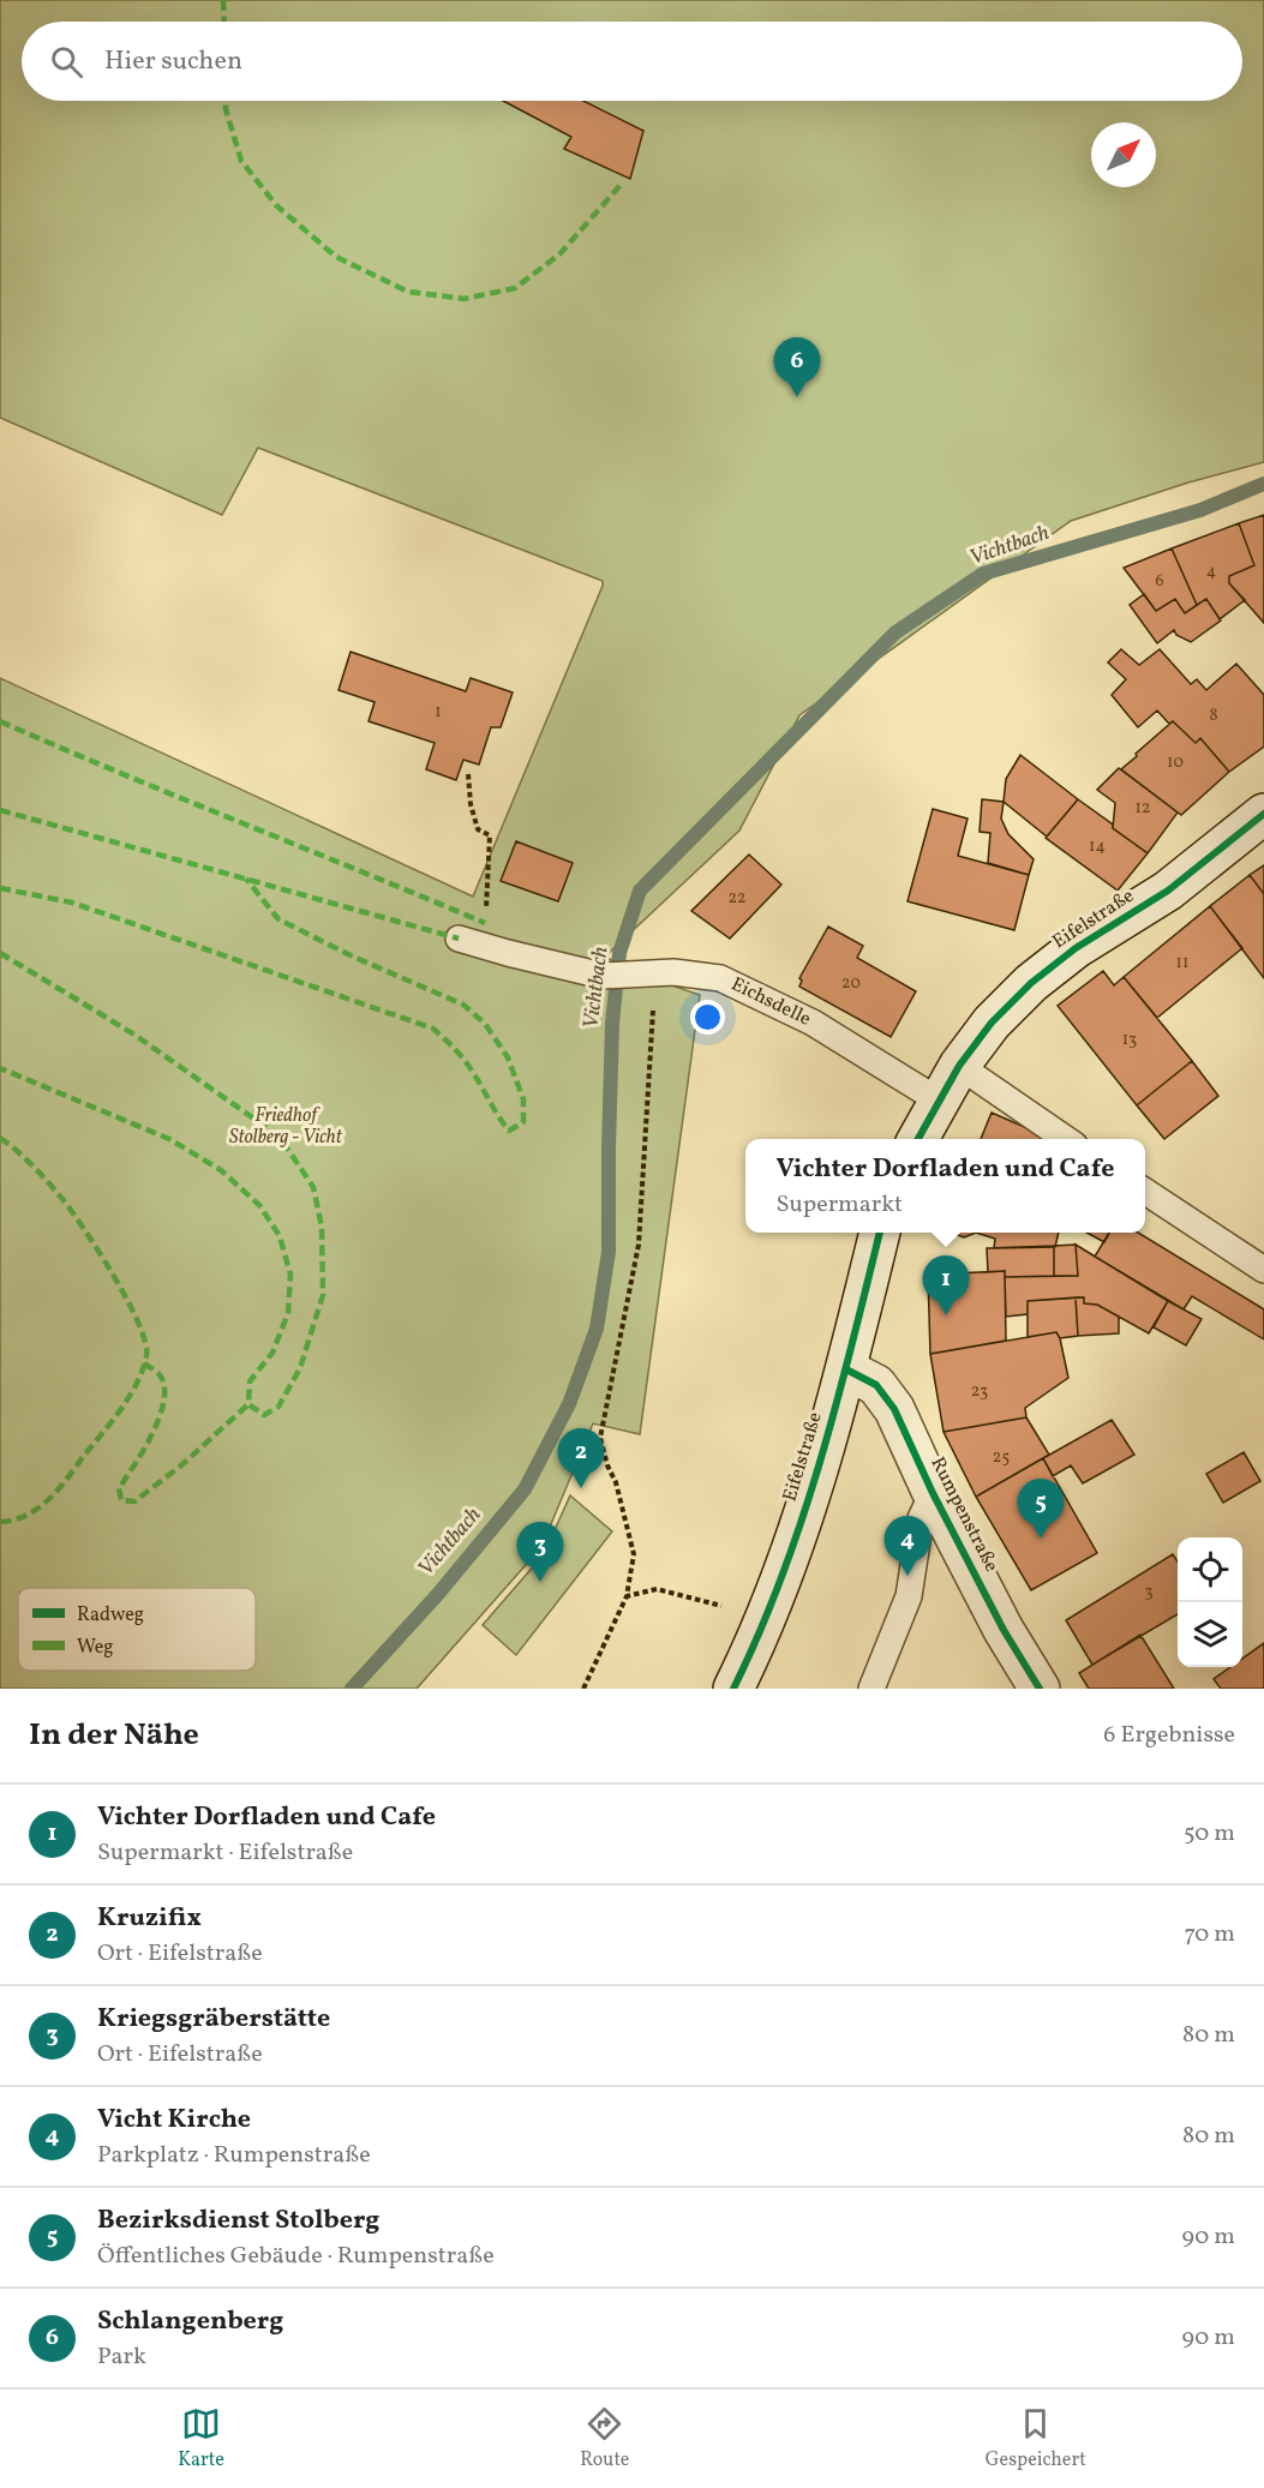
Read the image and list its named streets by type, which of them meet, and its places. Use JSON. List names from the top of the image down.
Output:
{
  "streets": {
    "main road": ["Eifelstraße", "Rumpenstraße"],
    "lane": ["Eichsdelle"]
  },
  "crossings": [
    ["Eifelstraße", "Eichsdelle"],
    ["Eifelstraße", "Rumpenstraße"]
  ],
  "water": ["Vichtbach"],
  "parks": ["Friedhof Stolberg - Vicht"],
  "house_numbers": [
    "4",
    "6",
    "1",
    "8",
    "10",
    "12",
    "14",
    "22",
    "11",
    "20",
    "13",
    "23",
    "25",
    "3"
  ],
  "legend": ["Radweg", "Weg"],
  "north": "top right",
  "page": {
    "search": "Hier suchen",
    "pins": [
      "6",
      "1",
      "2",
      "5",
      "4",
      "3"
    ],
    "popup": ["Vichter Dorfladen und Cafe", "Supermarkt"],
    "heading": ["In der Nähe", "6 Ergebnisse"],
    "list": [
      {
        "mark": "1",
        "name": "Vichter Dorfladen und Cafe",
        "note": "Supermarkt · Eifelstraße",
        "value": "50 m"
      },
      {
        "mark": "2",
        "name": "Kruzifix",
        "note": "Ort · Eifelstraße",
        "value": "70 m"
      },
      {
        "mark": "3",
        "name": "Kriegsgräberstätte",
        "note": "Ort · Eifelstraße",
        "value": "80 m"
      },
      {
        "mark": "4",
        "name": "Vicht Kirche",
        "note": "Parkplatz · Rumpenstraße",
        "value": "80 m"
      },
      {
        "mark": "5",
        "name": "Bezirksdienst Stolberg",
        "note": "Öffentliches Gebäude · Rumpenstraße",
        "value": "90 m"
      },
      {
        "mark": "6",
        "name": "Schlangenberg",
        "note": "Park",
        "value": "90 m"
      }
    ],
    "nav": ["Karte", "Route", "Gespeichert"]
  }
}
